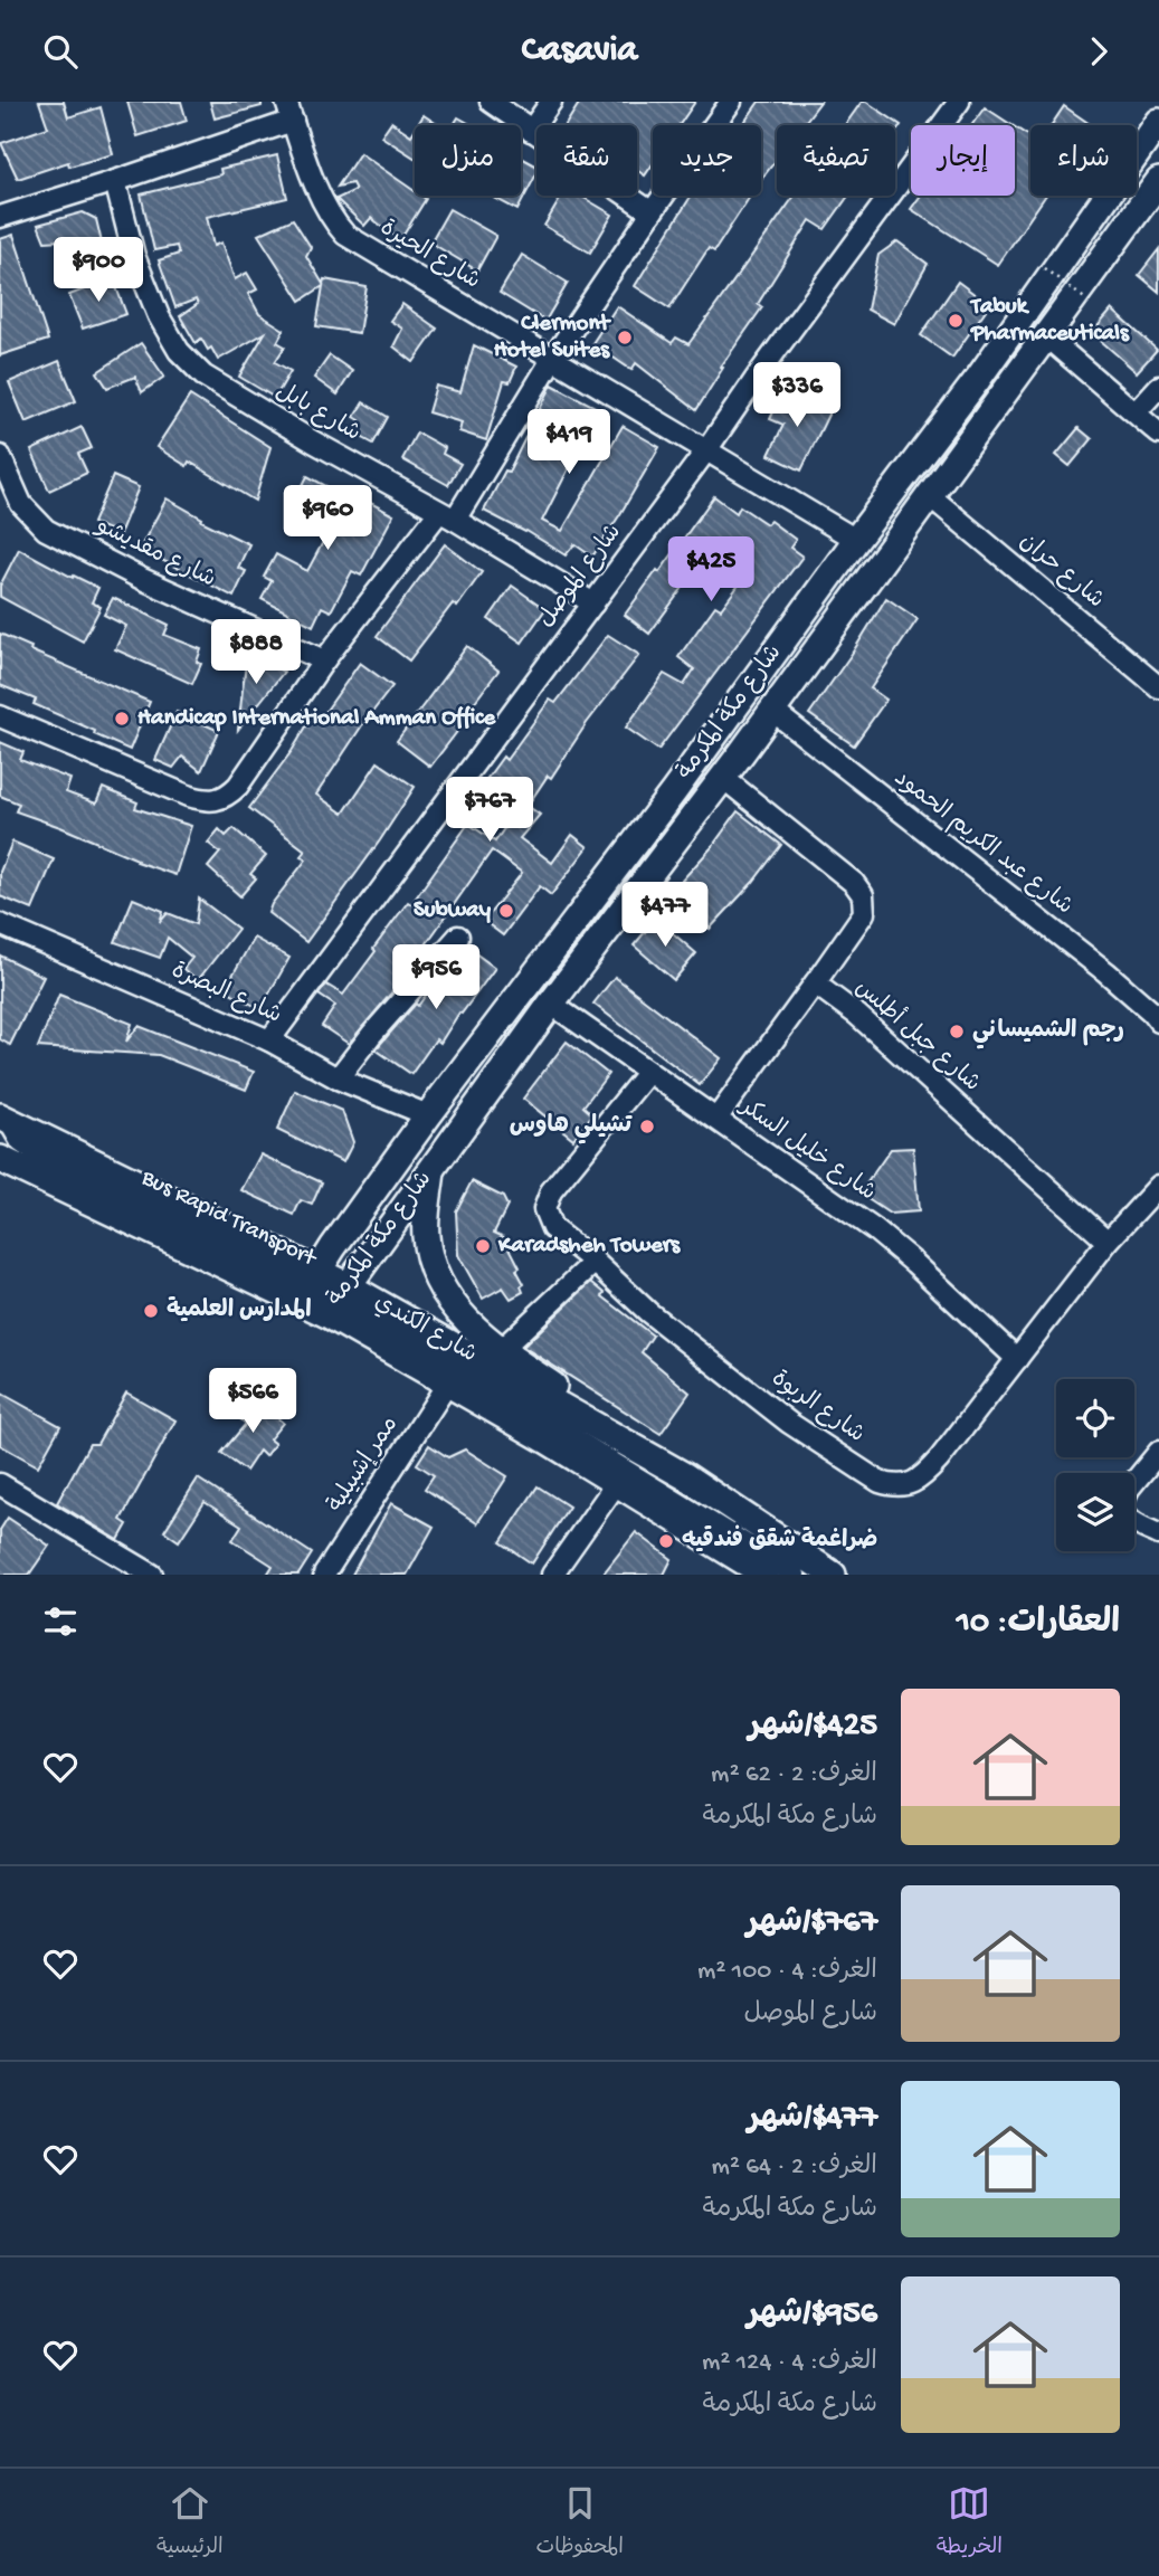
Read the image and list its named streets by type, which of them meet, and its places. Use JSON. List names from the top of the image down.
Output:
{
  "streets": {
    "main road": ["شارع مكة المكرمة", "شارع الكندي"],
    "street": [
      "شارع الحيرة",
      "شارع بابل",
      "شارع مقديشو",
      "شارع حران",
      "شارع الموصل",
      "شارع عبد الكريم الحمود",
      "شارع البصرة",
      "شارع جبل أطلس",
      "شارع خليل السكر",
      "Bus Rapid Transport",
      "شارع الربوة",
      "ممر إشبيلية"
    ]
  },
  "crossings": [
    ["شارع الحيرة", "شارع الموصل"],
    ["شارع الحيرة", "شارع مكة المكرمة"],
    ["شارع بابل", "شارع الموصل"],
    ["شارع حران", "شارع مكة المكرمة"],
    ["شارع الموصل", "شارع البصرة"],
    ["شارع مكة المكرمة", "شارع عبد الكريم الحمود"],
    ["شارع مكة المكرمة", "شارع البصرة"],
    ["شارع مكة المكرمة", "شارع خليل السكر"],
    ["شارع مكة المكرمة", "Bus Rapid Transport"],
    ["شارع مكة المكرمة", "شارع الكندي"],
    ["شارع جبل أطلس", "شارع خليل السكر"],
    ["شارع جبل أطلس", "شارع الربوة"],
    ["شارع خليل السكر", "شارع الربوة"],
    ["Bus Rapid Transport", "شارع الكندي"],
    ["شارع الكندي", "ممر إشبيلية"]
  ],
  "places": [
    "Tabuk Pharmaceuticals",
    "Clermont Hotel Suites",
    "Handicap International Amman Office",
    "Subway",
    "رجم الشميساني",
    "تشيلي هاوس",
    "Karadsheh Towers",
    "المدارس العلمية",
    "ضراغمة شقق فندقيه"
  ],
  "page": {
    "header": "Casavia",
    "chip": [
      "شراء",
      "إيجار",
      "تصفية",
      "جديد",
      "شقة",
      "منزل"
    ],
    "price": [
      "$900",
      "$336",
      "$419",
      "$960",
      "$425",
      "$888",
      "$767",
      "$477",
      "$956",
      "$566"
    ],
    "heading": "العقارات: 10",
    "list": [
      {
        "name": "$425/شهر",
        "note": "الغرف: 2 · 62 m² · شارع مكة المكرمة"
      },
      {
        "name": "$767/شهر",
        "note": "الغرف: 4 · 100 m² · شارع الموصل"
      },
      {
        "name": "$477/شهر",
        "note": "الغرف: 2 · 64 m² · شارع مكة المكرمة"
      },
      {
        "name": "$956/شهر",
        "note": "الغرف: 4 · 124 m² · شارع مكة المكرمة"
      }
    ],
    "tabs": ["الخريطة", "المحفوظات", "الرئيسية"]
  }
}
